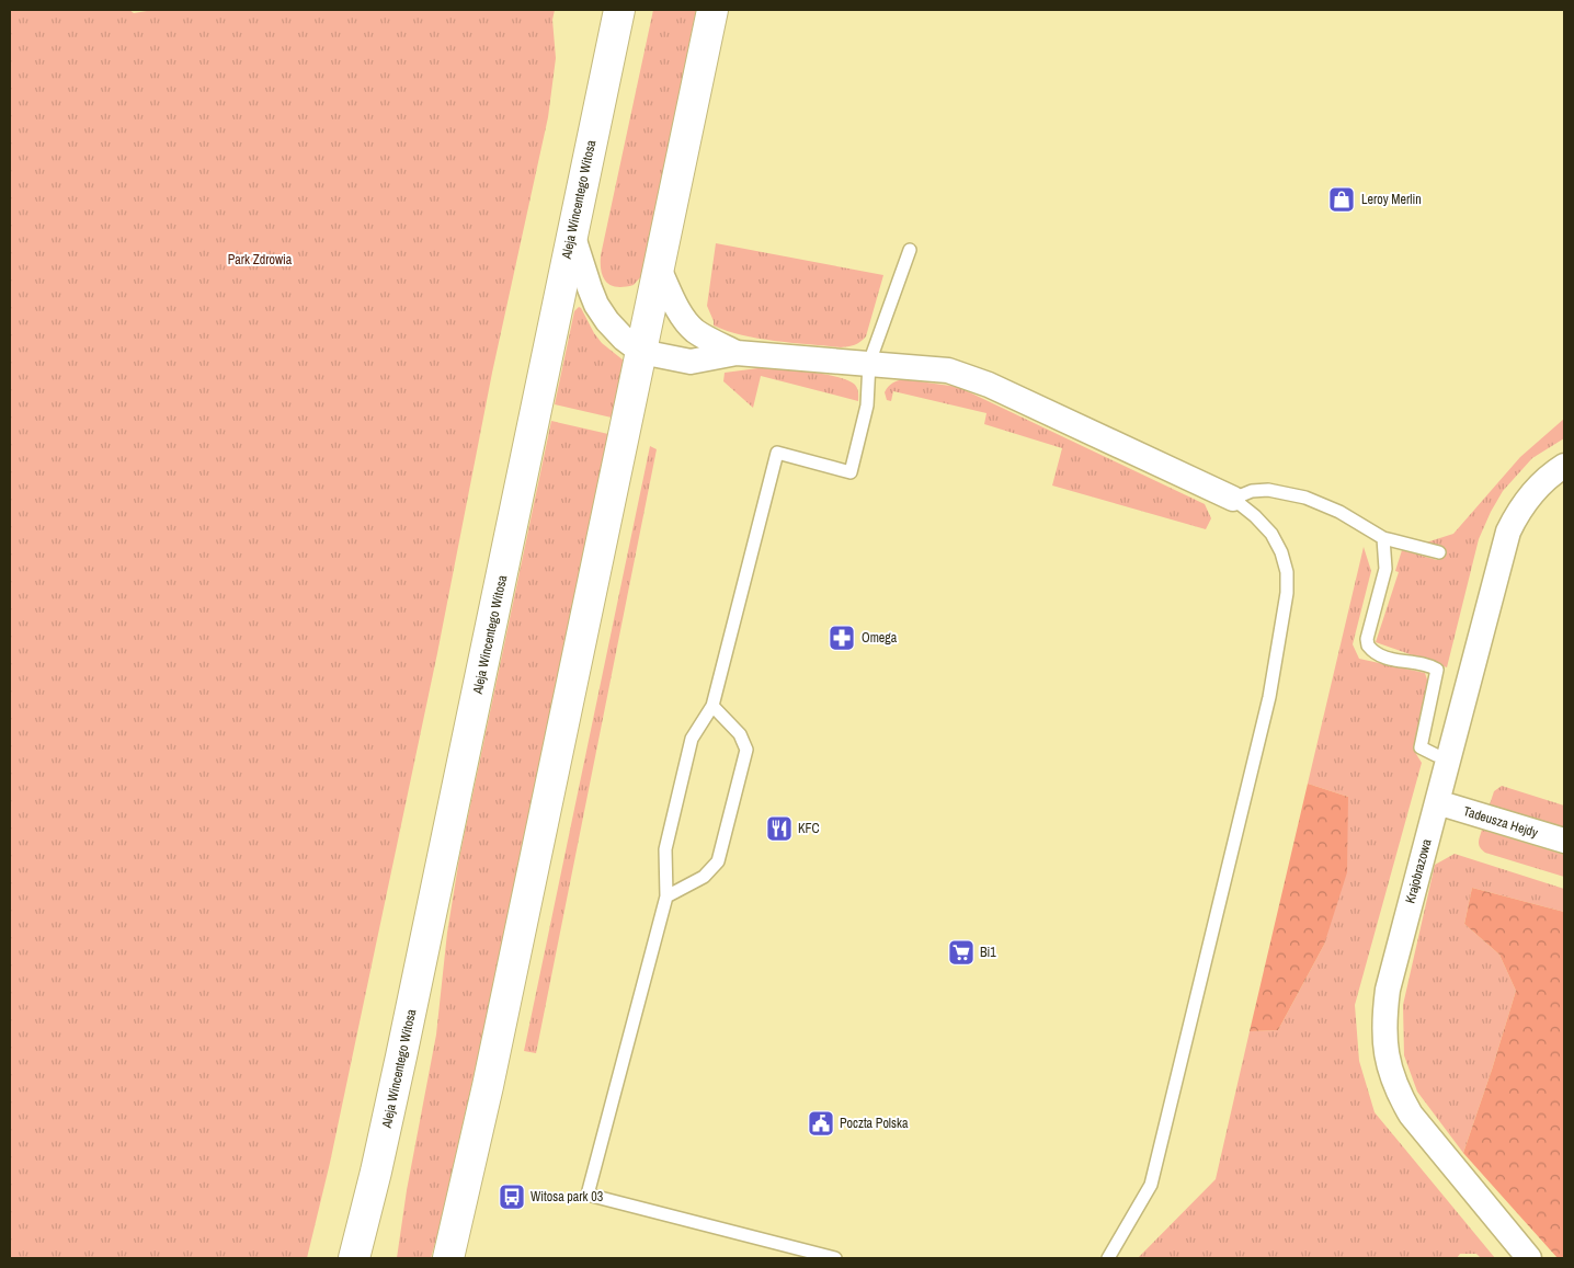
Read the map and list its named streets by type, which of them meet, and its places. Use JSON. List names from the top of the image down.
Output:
{
  "streets": {
    "main road": ["Aleja Wincentego Witosa"],
    "street": ["Tadeusza Hejdy", "Krajobrazowa"]
  },
  "crossings": [
    ["Tadeusza Hejdy", "Krajobrazowa"]
  ],
  "parks": ["Park Zdrowia"],
  "places": {
    "shop": ["Leroy Merlin"],
    "pharmacy": ["Omega"],
    "restaurant": ["KFC"],
    "supermarket": ["Bi1"],
    "public building": ["Poczta Polska"],
    "bus stop": ["Witosa park 03"]
  }
}
